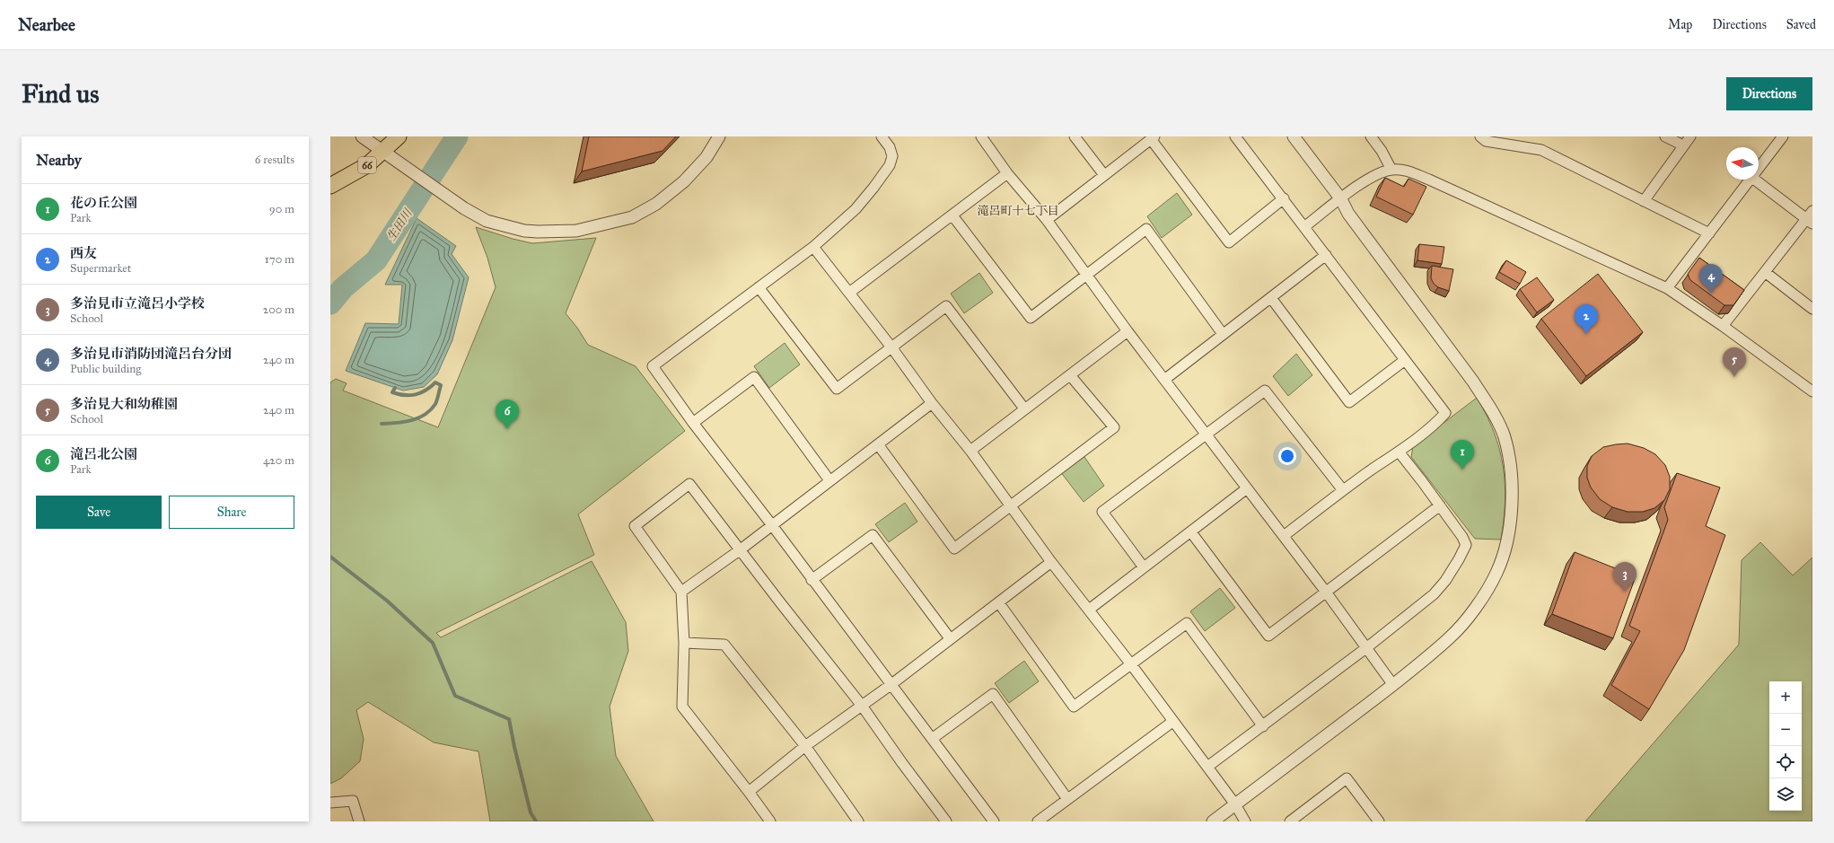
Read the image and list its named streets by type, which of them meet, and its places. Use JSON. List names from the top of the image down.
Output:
{
  "streets": {
    "main road": ["66"]
  },
  "districts": ["滝呂町十七丁目"],
  "water": ["生田川"],
  "north": "left",
  "page": {
    "header": "Nearbee",
    "nav": ["Map", "Directions", "Saved"],
    "buttons": [
      "Directions",
      ["Save", "Share"]
    ],
    "title": "Find us",
    "heading": ["Nearby", "6 results"],
    "list": [
      {
        "mark": "1",
        "name": "花の丘公園",
        "note": "Park",
        "value": "90 m"
      },
      {
        "mark": "2",
        "name": "西友",
        "note": "Supermarket",
        "value": "170 m"
      },
      {
        "mark": "3",
        "name": "多治見市立滝呂小学校",
        "note": "School",
        "value": "200 m"
      },
      {
        "mark": "4",
        "name": "多治見市消防団滝呂台分団",
        "note": "Public building",
        "value": "240 m"
      },
      {
        "mark": "5",
        "name": "多治見大和幼稚園",
        "note": "School",
        "value": "240 m"
      },
      {
        "mark": "6",
        "name": "滝呂北公園",
        "note": "Park",
        "value": "420 m"
      }
    ],
    "pins": [
      "4",
      "2",
      "5",
      "6",
      "1",
      "3"
    ],
    "map_buttons": ["+", "−"]
  }
}
